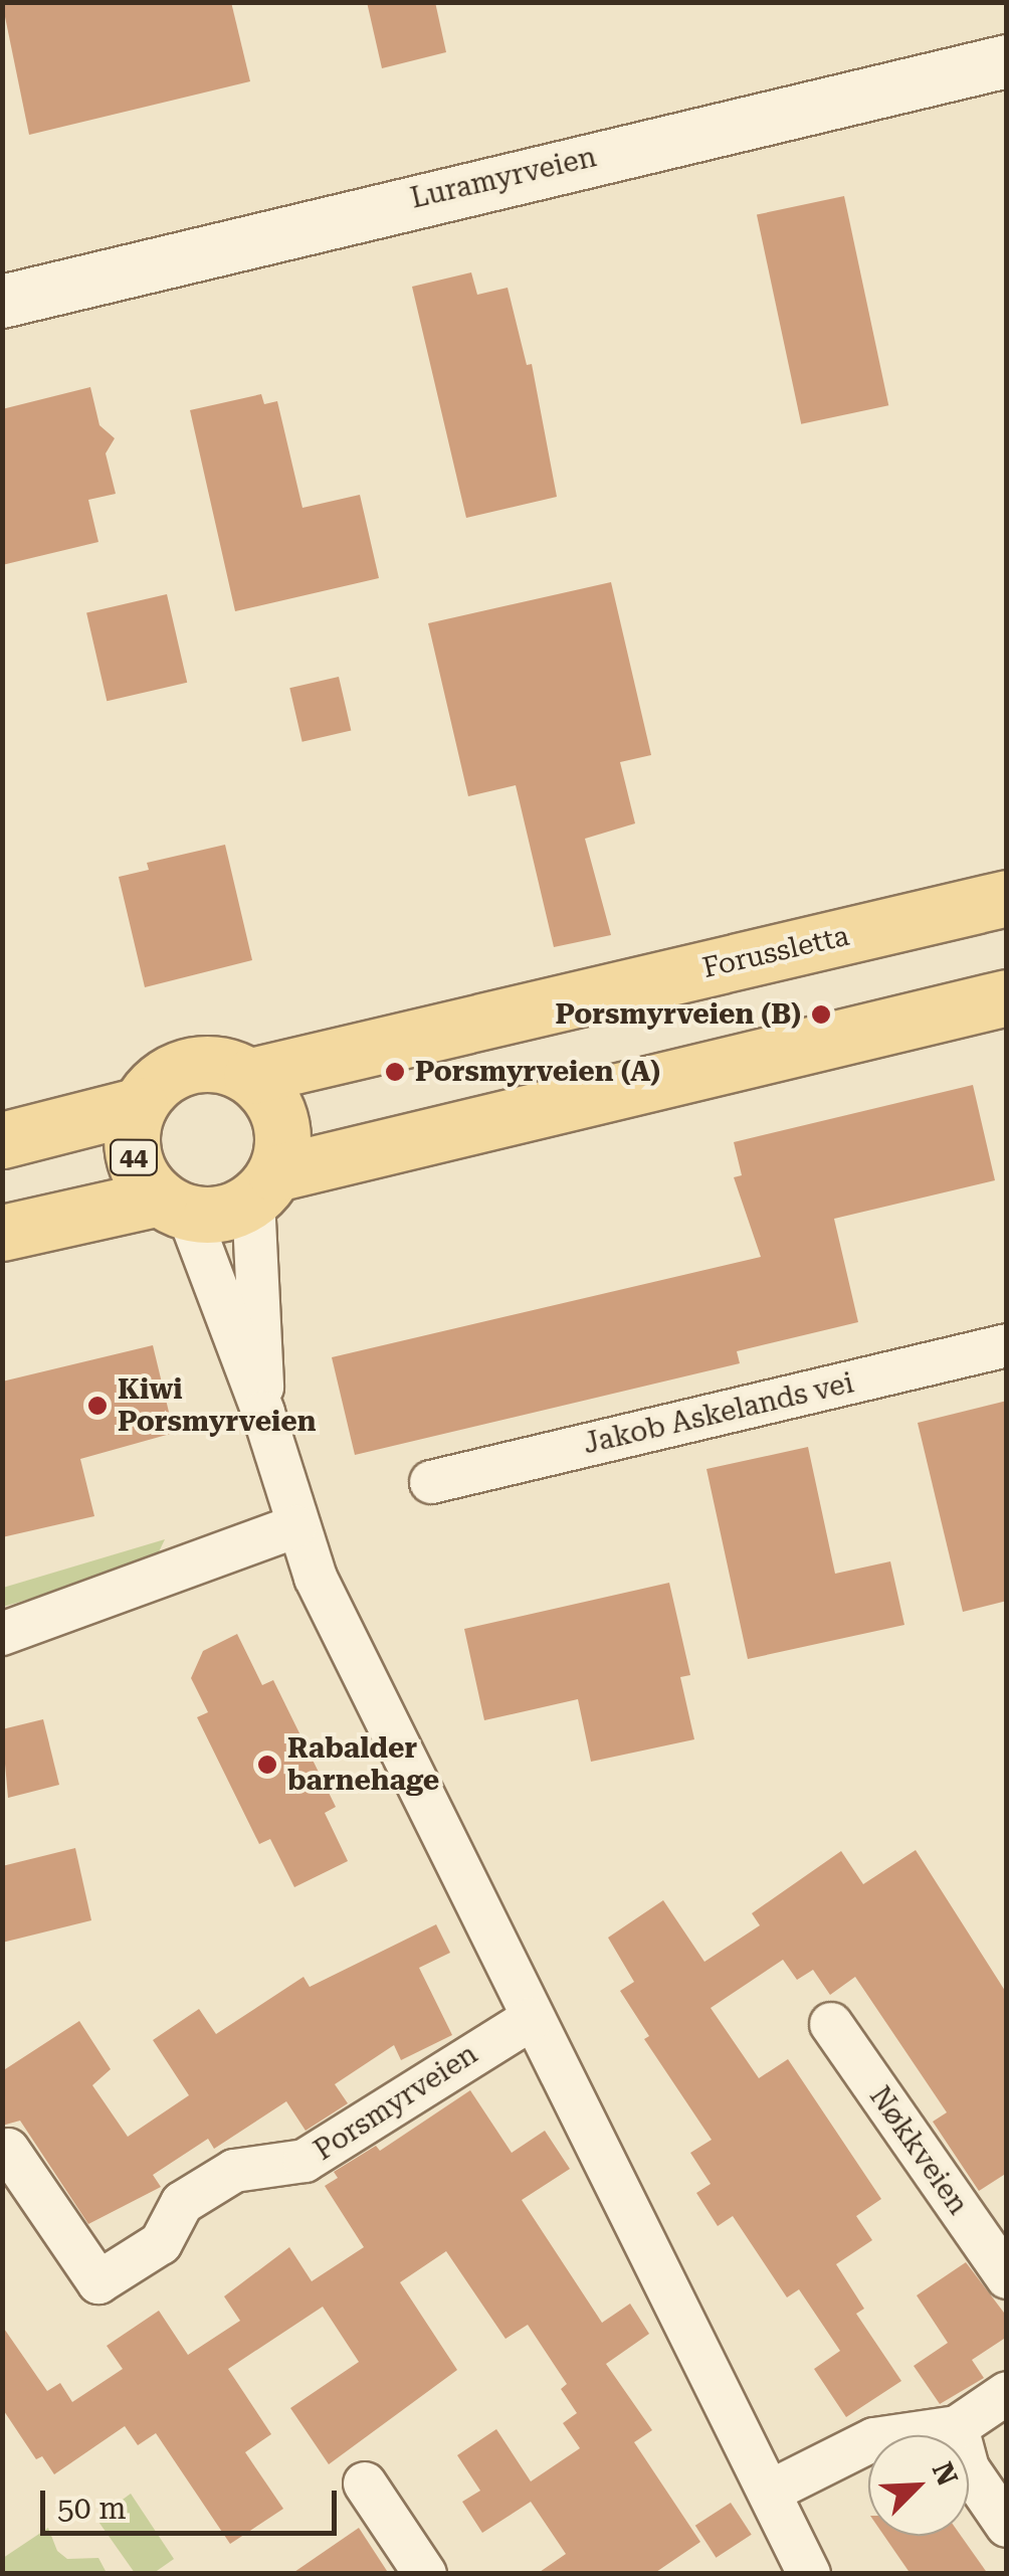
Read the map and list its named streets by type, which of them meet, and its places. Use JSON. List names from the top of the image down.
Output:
{
  "streets": {
    "main road": ["Forussletta", "44"],
    "street": [
      "Luramyrveien",
      "Jakob Askelands vei",
      "Porsmyrveien",
      "Nøkkveien"
    ]
  },
  "crossings": [
    ["Forussletta", "44"]
  ],
  "places": [
    "Porsmyrveien (B)",
    "Porsmyrveien (A)",
    "Kiwi Porsmyrveien",
    "Rabalder barnehage"
  ],
  "scale_bar": "50 m",
  "north": "top right"
}
